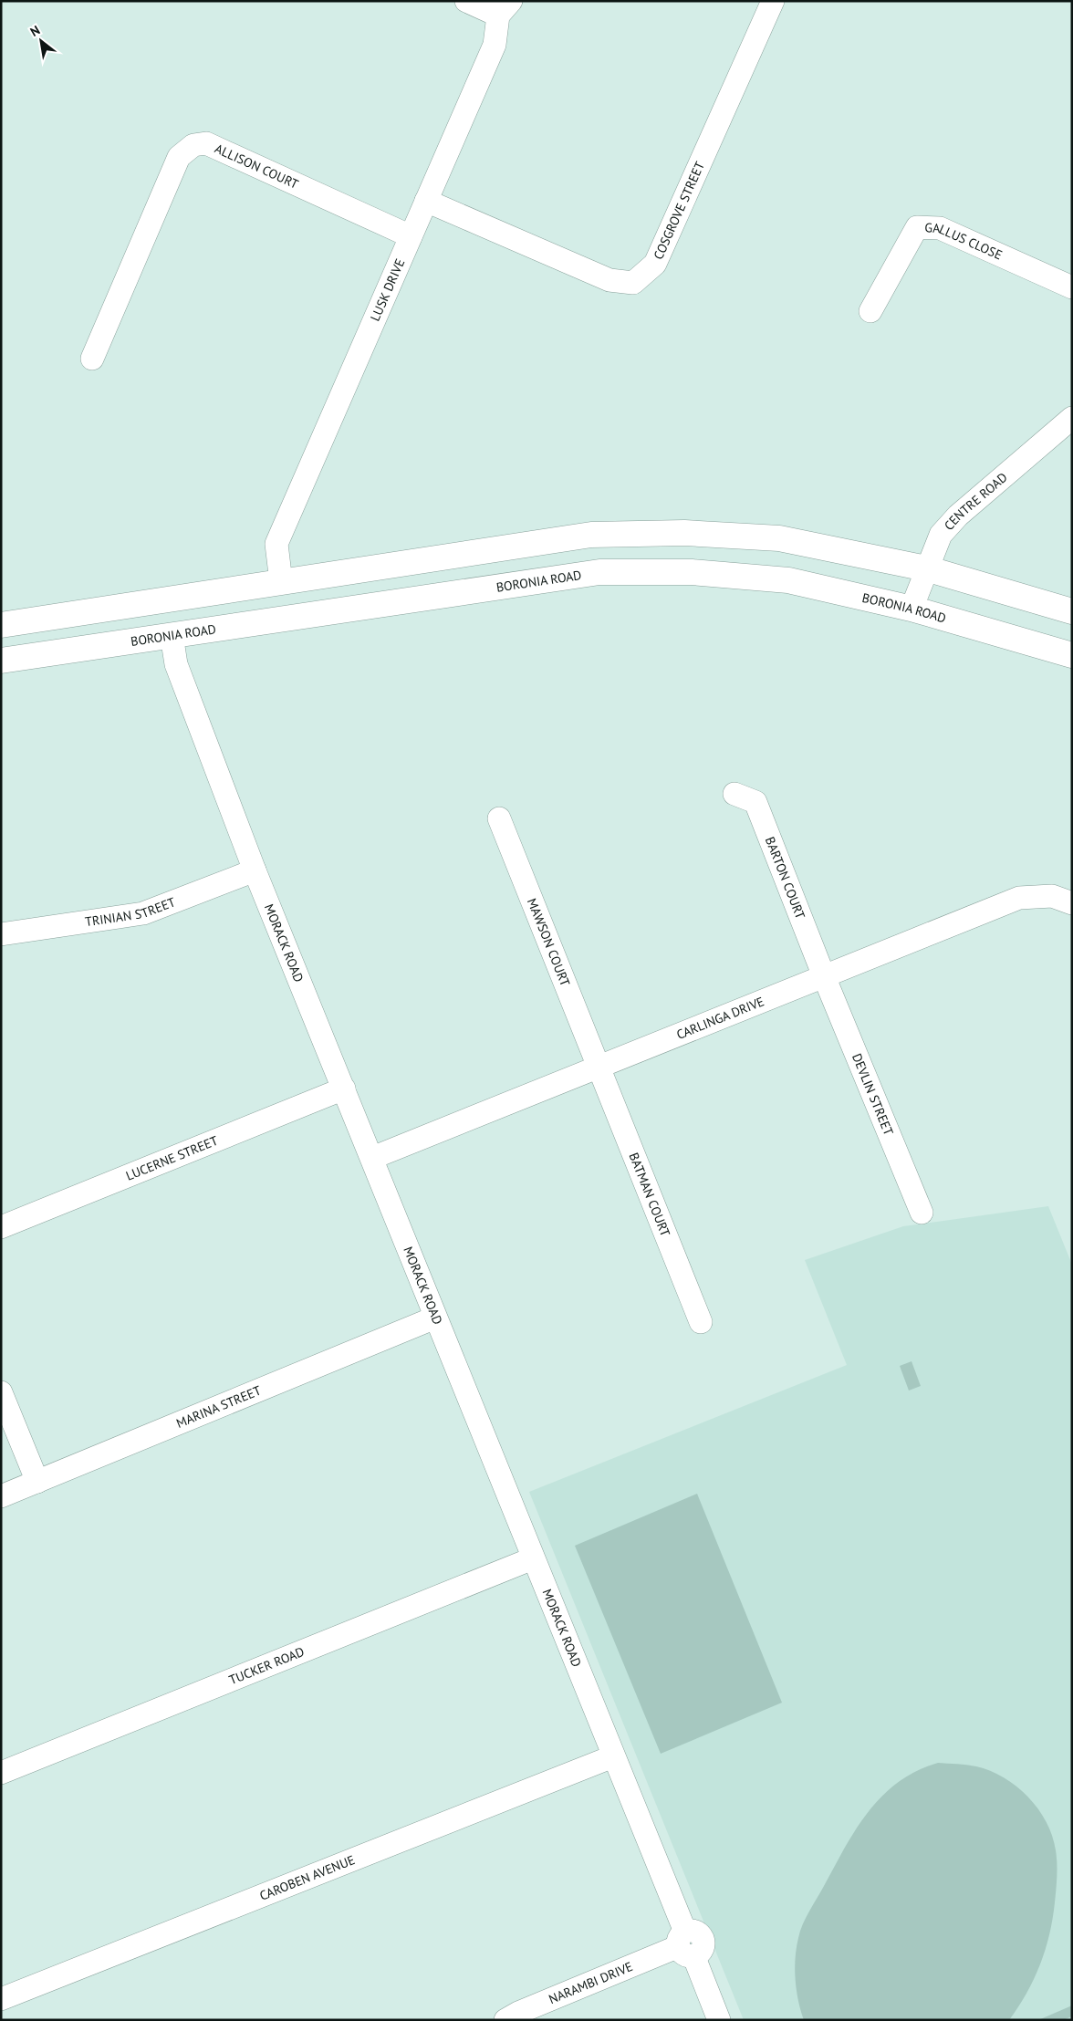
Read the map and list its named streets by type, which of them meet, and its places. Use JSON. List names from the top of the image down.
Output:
{
  "streets": {
    "main road": ["BORONIA ROAD"],
    "street": [
      "ALLISON COURT",
      "COSGROVE STREET",
      "GALLUS CLOSE",
      "LUSK DRIVE",
      "CENTRE ROAD",
      "BARTON COURT",
      "TRINIAN STREET",
      "MAWSON COURT",
      "MORACK ROAD",
      "CARLINGA DRIVE",
      "DEVLIN STREET",
      "LUCERNE STREET",
      "BATMAN COURT",
      "MARINA STREET",
      "TUCKER ROAD",
      "CAROBEN AVENUE",
      "NARAMBI DRIVE"
    ]
  },
  "crossings": [
    ["ALLISON COURT", "LUSK DRIVE"],
    ["COSGROVE STREET", "LUSK DRIVE"],
    ["CENTRE ROAD", "BORONIA ROAD"],
    ["BORONIA ROAD", "MORACK ROAD"],
    ["BARTON COURT", "CARLINGA DRIVE"],
    ["BARTON COURT", "DEVLIN STREET"],
    ["TRINIAN STREET", "MORACK ROAD"],
    ["MAWSON COURT", "CARLINGA DRIVE"],
    ["MAWSON COURT", "BATMAN COURT"],
    ["MORACK ROAD", "CARLINGA DRIVE"],
    ["MORACK ROAD", "LUCERNE STREET"],
    ["MORACK ROAD", "MARINA STREET"],
    ["MORACK ROAD", "TUCKER ROAD"],
    ["MORACK ROAD", "CAROBEN AVENUE"],
    ["MORACK ROAD", "NARAMBI DRIVE"],
    ["CARLINGA DRIVE", "DEVLIN STREET"],
    ["CARLINGA DRIVE", "BATMAN COURT"]
  ],
  "north": "top left"
}
